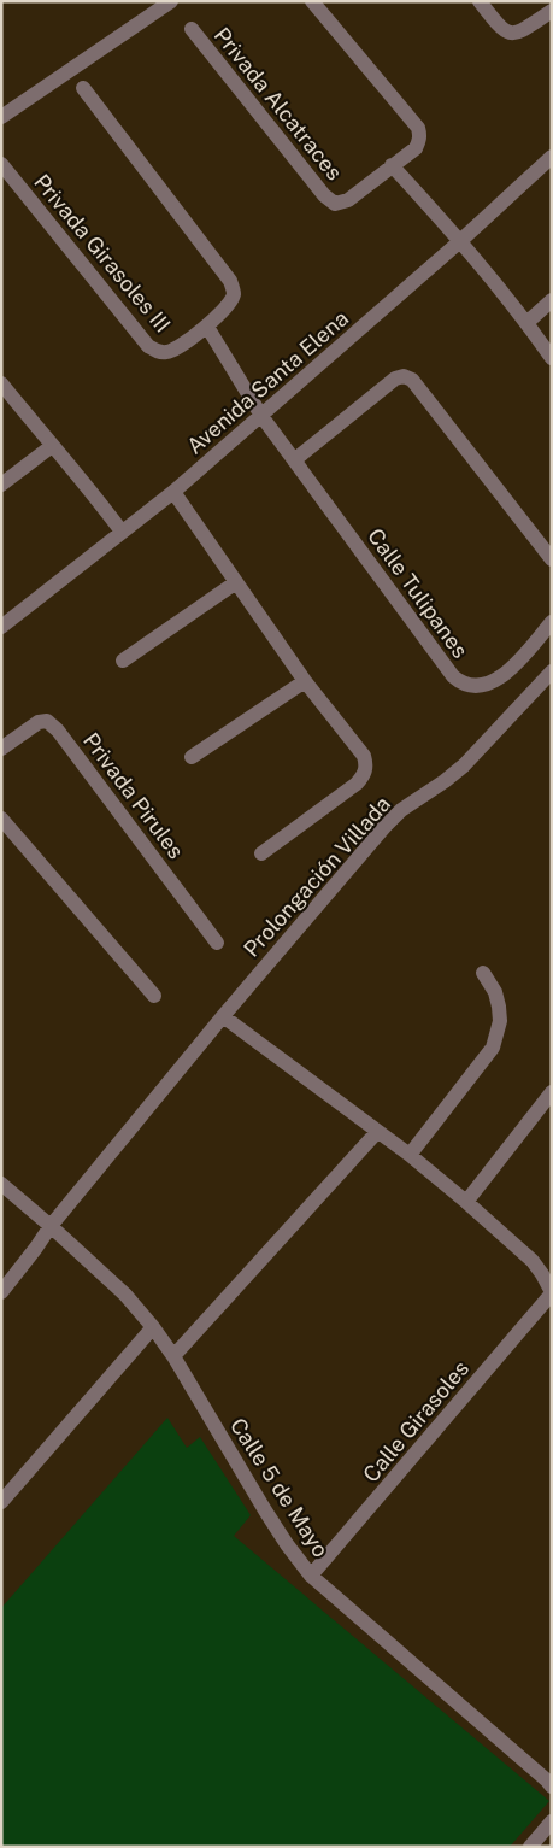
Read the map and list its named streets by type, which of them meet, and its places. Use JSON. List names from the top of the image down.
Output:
{
  "streets": {
    "street": [
      "Privada Alcatraces",
      "Privada Girasoles III",
      "Avenida Santa Elena",
      "Calle Tulipanes",
      "Privada Pirules",
      "Prolongación Villada",
      "Calle Girasoles",
      "Calle 5 de Mayo"
    ]
  },
  "crossings": [
    ["Privada Girasoles III", "Avenida Santa Elena"],
    ["Privada Girasoles III", "Calle Tulipanes"],
    ["Avenida Santa Elena", "Calle Tulipanes"],
    ["Prolongación Villada", "Calle 5 de Mayo"],
    ["Calle Girasoles", "Calle 5 de Mayo"]
  ]
}
